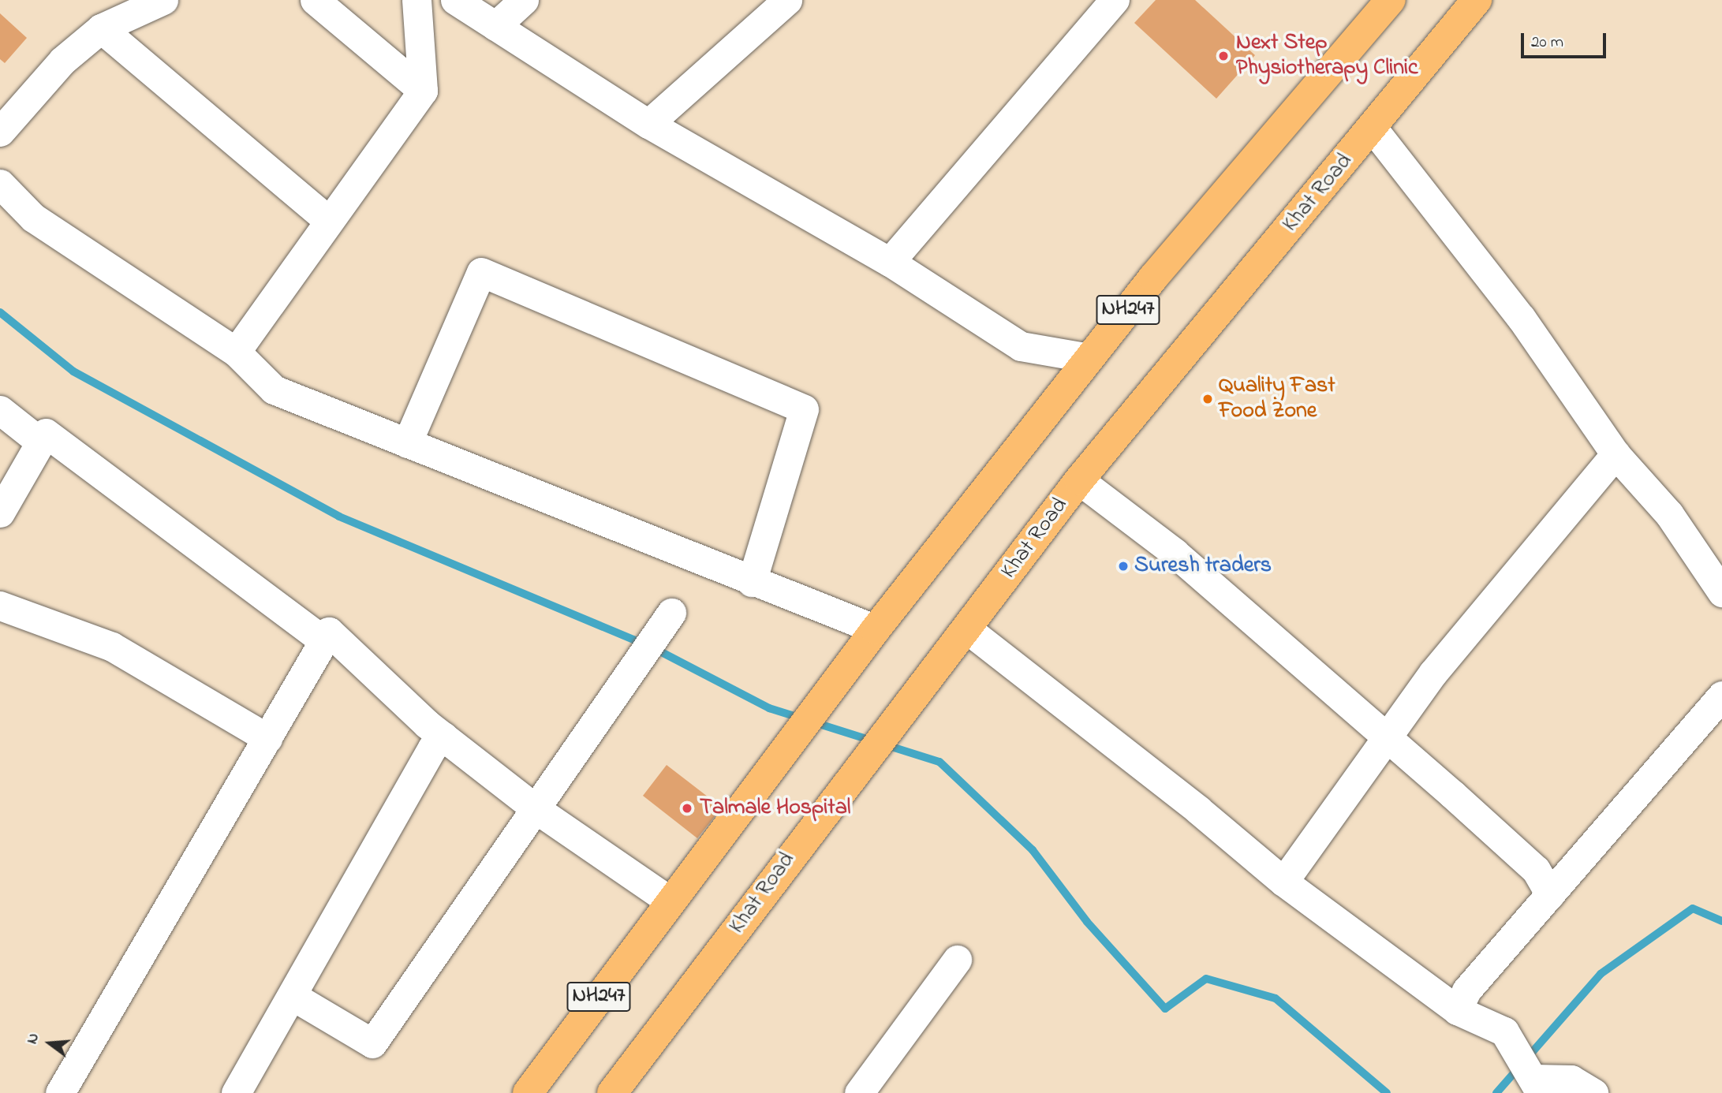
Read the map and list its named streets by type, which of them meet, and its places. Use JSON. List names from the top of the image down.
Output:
{
  "streets": {
    "highway": ["Khat Road", "NH247"]
  },
  "places": [
    "Next Step Physiotherapy Clinic",
    "Quality Fast Food Zone",
    "Suresh traders",
    "Talmale Hospital"
  ],
  "scale_bar": "20 m",
  "north": "left"
}
